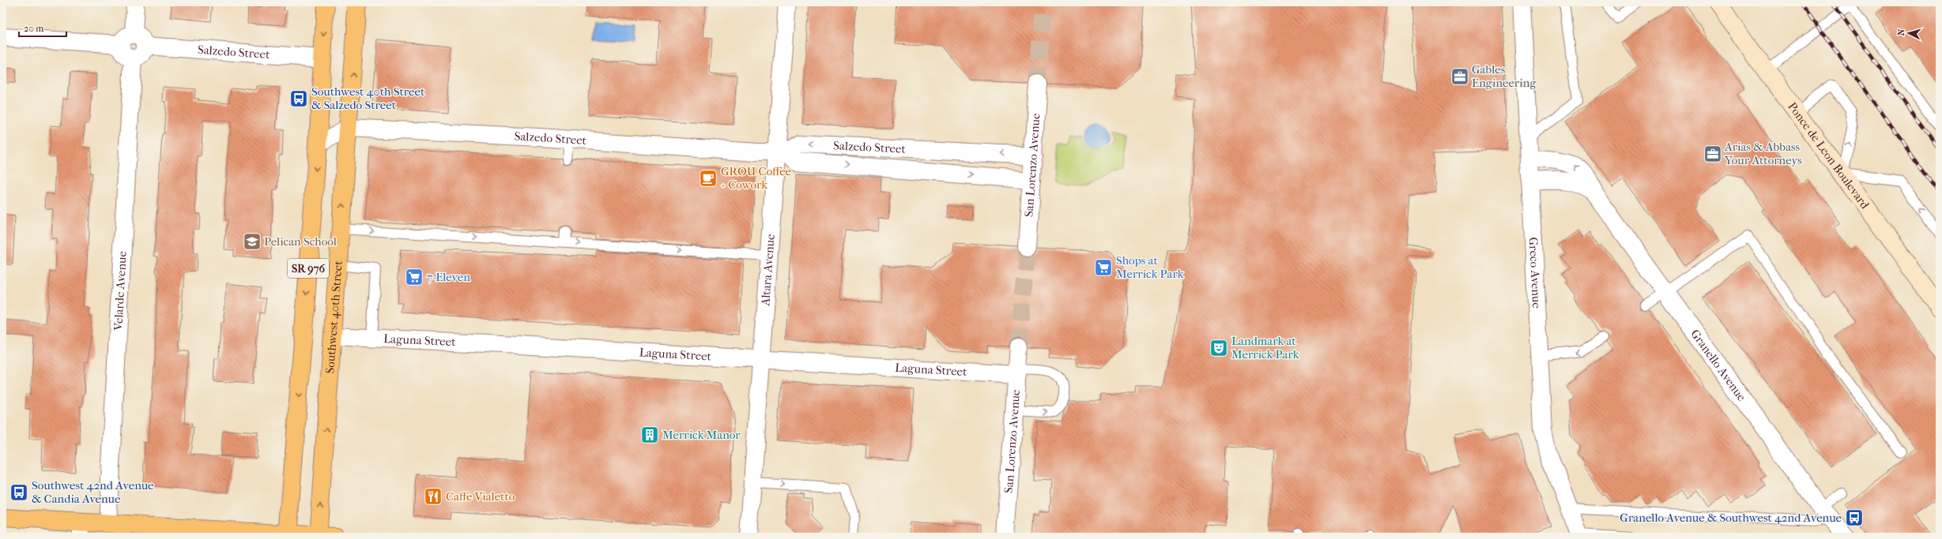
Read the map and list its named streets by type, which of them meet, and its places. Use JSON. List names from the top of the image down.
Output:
{
  "streets": {
    "main road": ["SR 976", "Southwest 40th Street"],
    "street": [
      "Salzedo Street",
      "Ponce de Leon Boulevard",
      "San Lorenzo Avenue",
      "Altara Avenue",
      "Greco Avenue",
      "Velarde Avenue",
      "Laguna Street",
      "Granello Avenue"
    ]
  },
  "crossings": [
    ["Salzedo Street", "San Lorenzo Avenue"],
    ["Salzedo Street", "SR 976"],
    ["Salzedo Street", "Altara Avenue"],
    ["Salzedo Street", "Velarde Avenue"],
    ["Salzedo Street", "Southwest 40th Street"],
    ["San Lorenzo Avenue", "Laguna Street"],
    ["Altara Avenue", "Laguna Street"],
    ["Greco Avenue", "Granello Avenue"],
    ["Southwest 40th Street", "Laguna Street"]
  ],
  "places": {
    "office": ["Gables Engineering", "Arias & Abbass Your Attorneys"],
    "bus stop": ["Southwest 40th Street & Salzedo Street", "Southwest 42nd Avenue & Candia Avenue", "Granello Avenue & Southwest 42nd Avenue"],
    "cafe": ["GROU Coffee + Cowork"],
    "school or university": ["Pelican School"],
    "supermarket": ["Shops at Merrick Park", "7-Eleven"],
    "theatre": ["Landmark at Merrick Park"],
    "building": ["Merrick Manor"],
    "restaurant": ["Caffe Vialetto"]
  },
  "scale_bar": "20 m",
  "north": "left"
}
